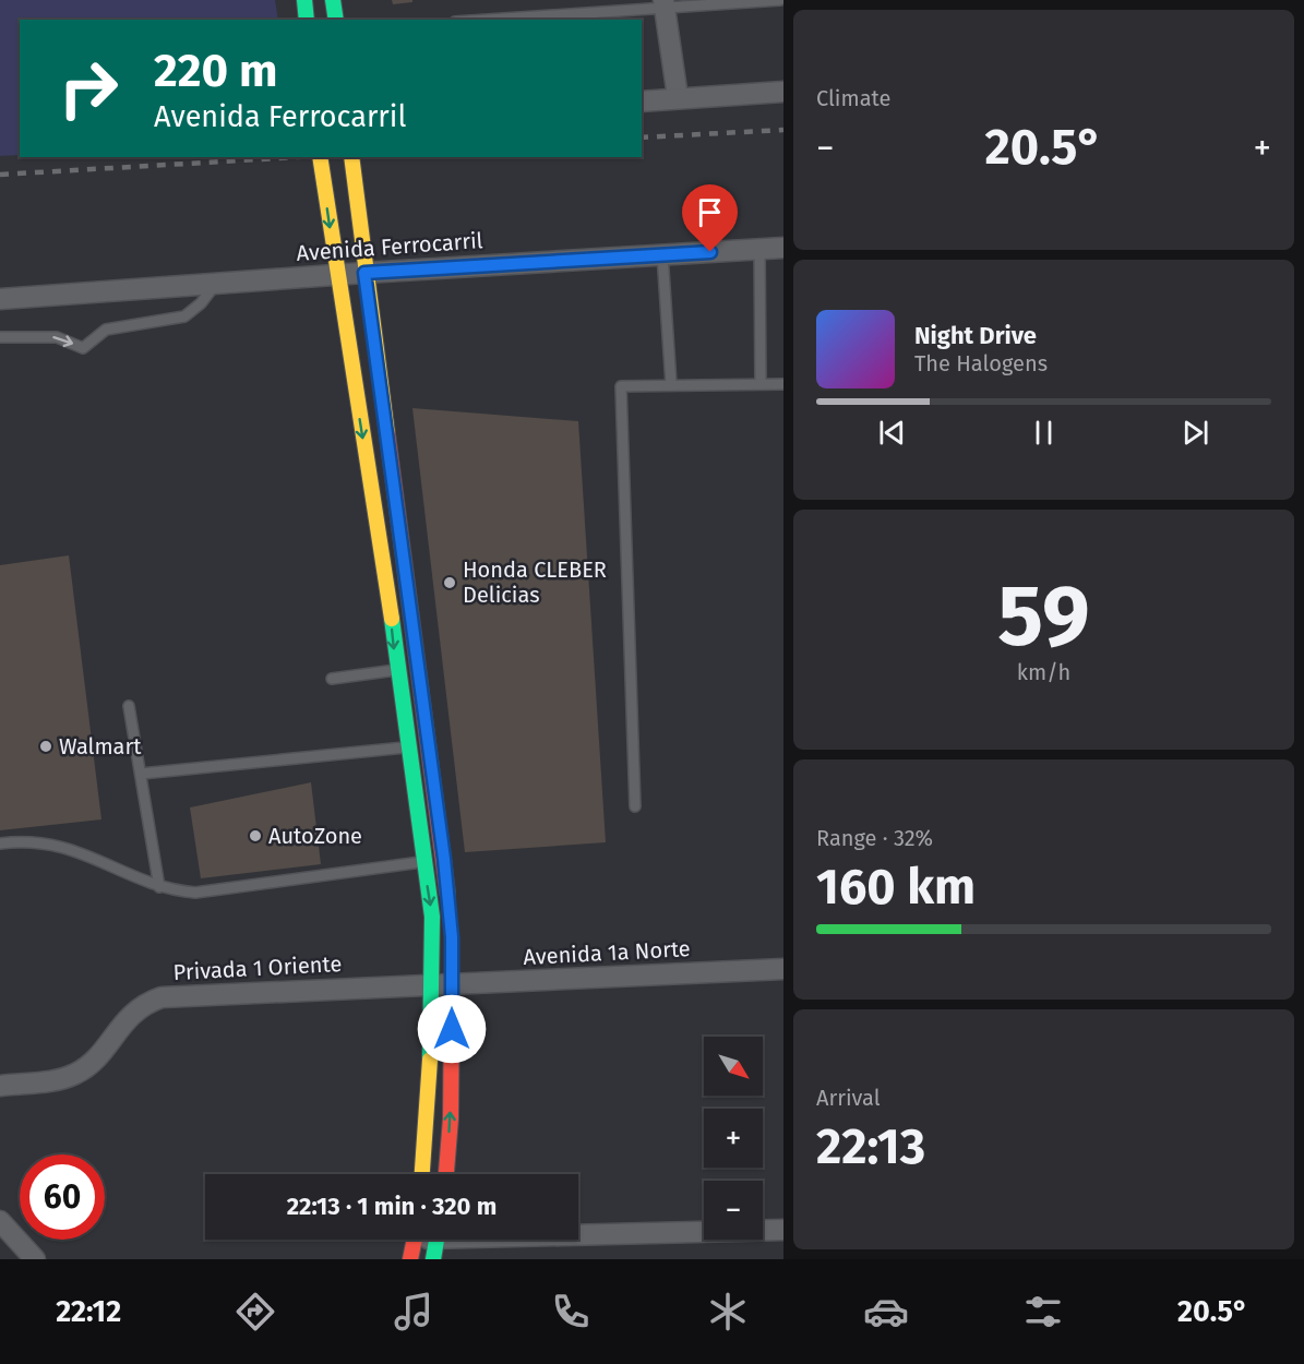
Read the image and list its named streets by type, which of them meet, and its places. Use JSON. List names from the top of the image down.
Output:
{
  "streets": {
    "street": ["Avenida Ferrocarril", "Avenida 1a Norte", "Privada 1 Oriente"]
  },
  "crossings": [
    ["Avenida 1a Norte", "Privada 1 Oriente"]
  ],
  "places": ["Honda CLEBER Delicias", "Walmart", "AutoZone"],
  "north": "bottom right",
  "page": {
    "tile": [
      "Climate",
      ["59", "km/h"],
      ["Range · 32%", "160 km"],
      ["Arrival", "22:13"]
    ],
    "turn": ["220 m", "Avenida Ferrocarril"],
    "heat": ["−", "20.5°", "+"],
    "song": ["Night Drive", "The Halogens"],
    "map_buttons": ["+", "−"],
    "limit": "60",
    "trip": "22:13 · 1 min · 320 m",
    "tabs": ["22:12", "20.5°"]
  }
}
